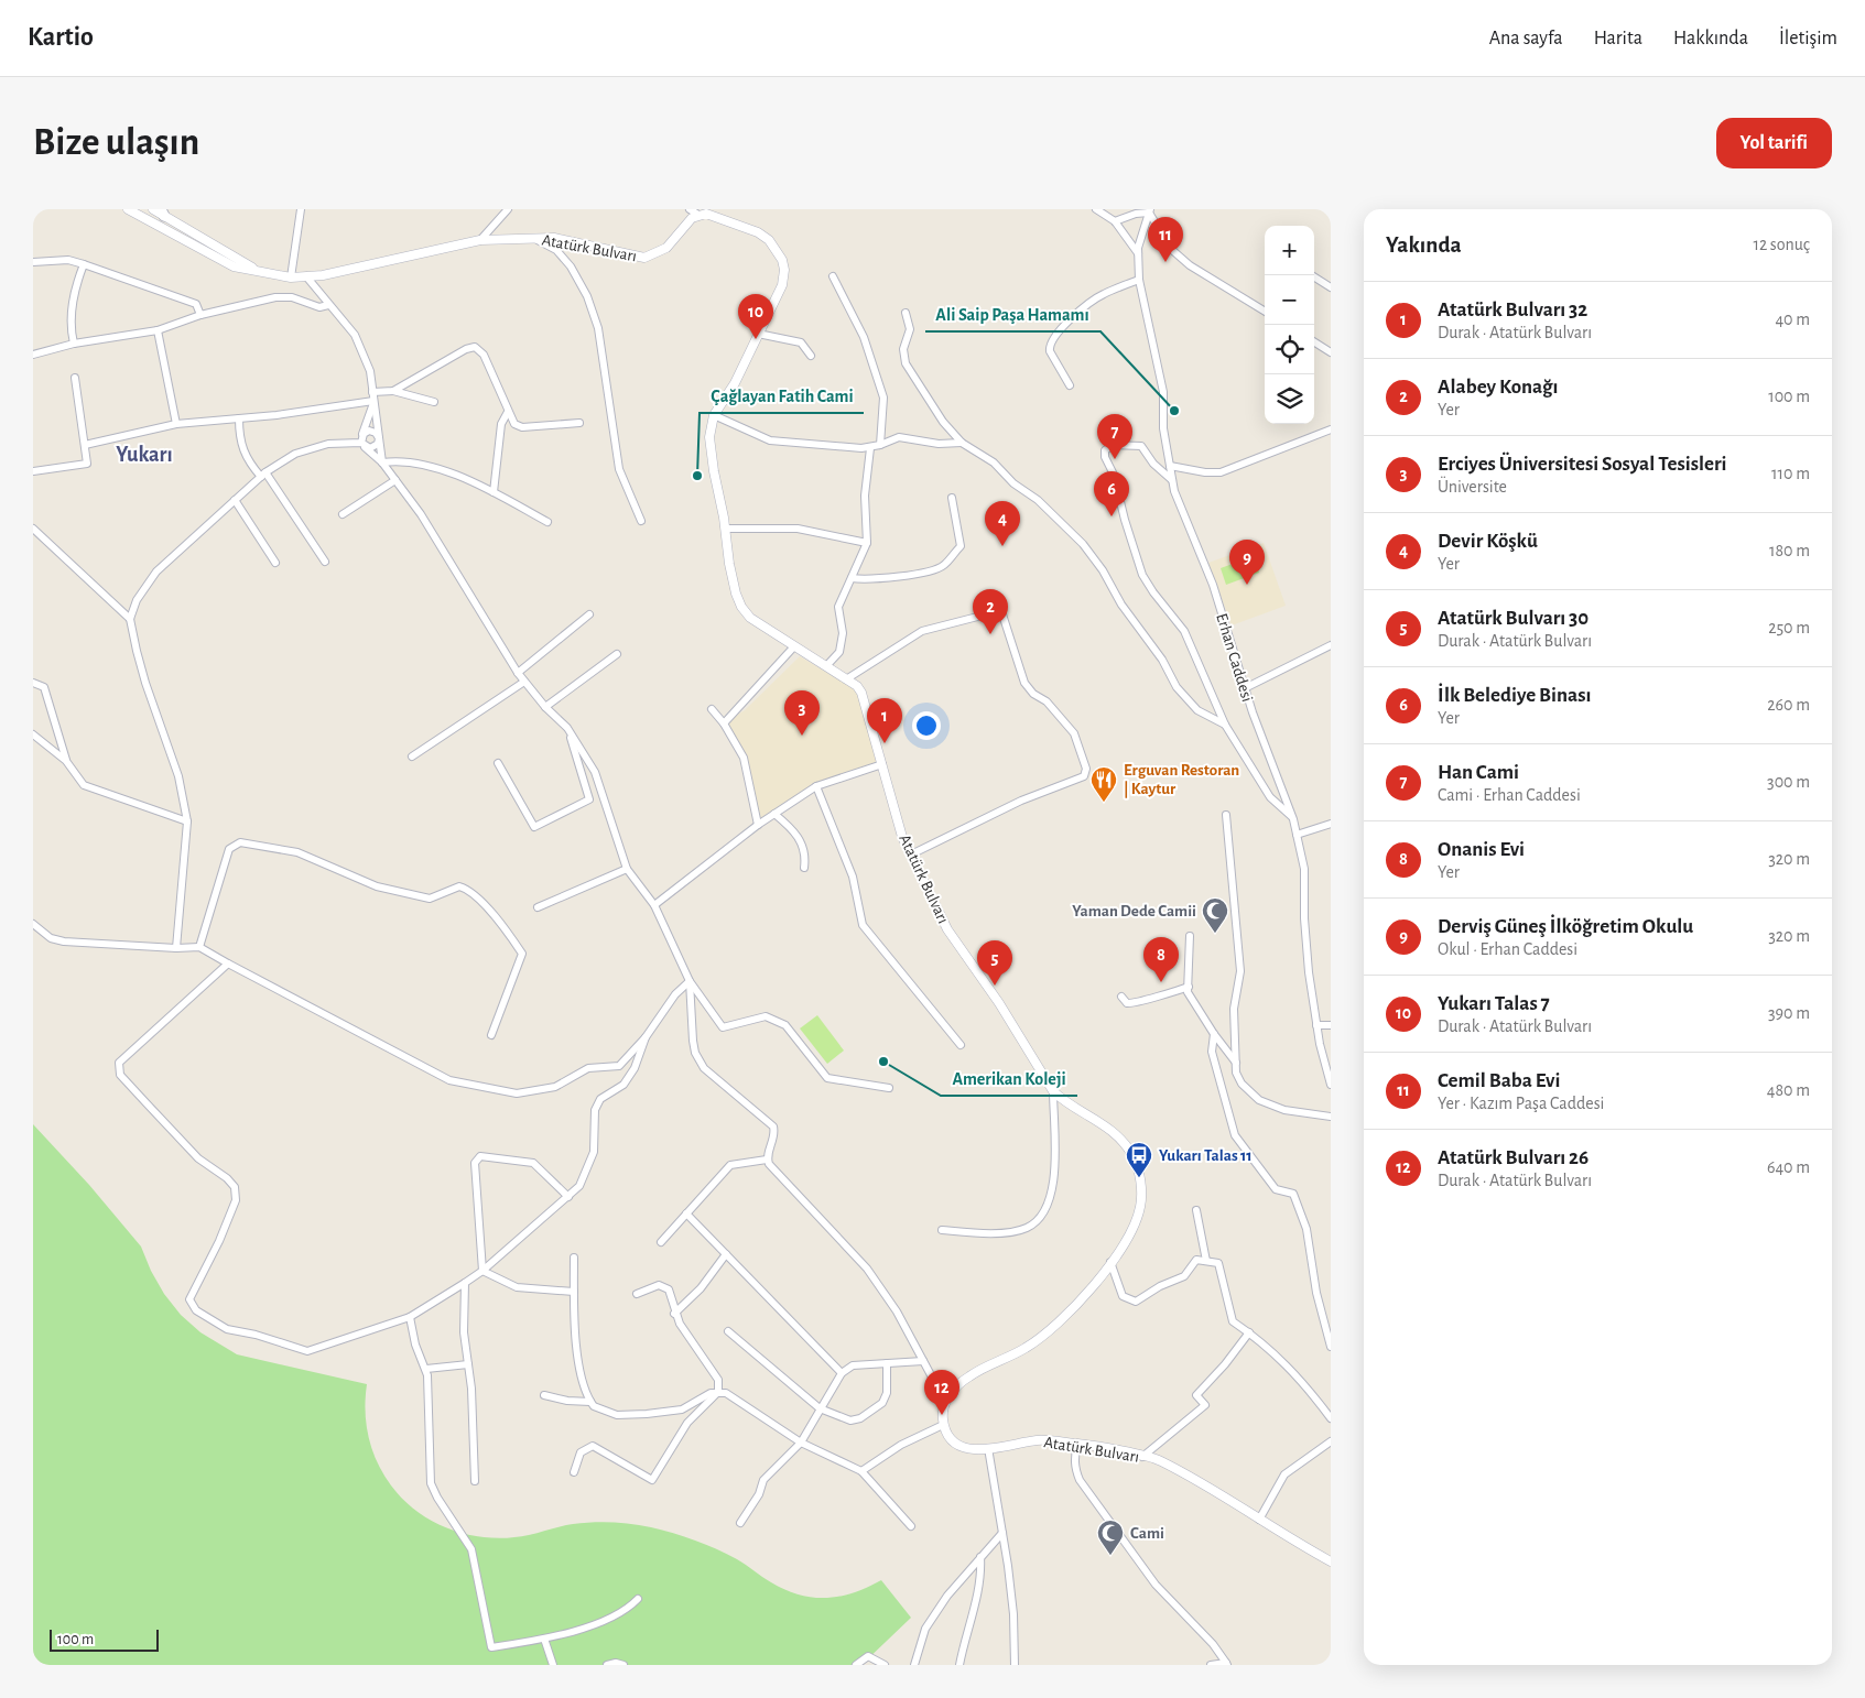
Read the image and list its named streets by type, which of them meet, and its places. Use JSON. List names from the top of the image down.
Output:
{
  "streets": {
    "street": ["Atatürk Bulvarı", "Erhan Caddesi"]
  },
  "districts": ["Yukarı"],
  "places": {
    "other": ["Ali Saip Paşa Hamamı", "Çağlayan Fatih Cami", "Amerikan Koleji"],
    "restaurant": ["Erguvan Restoran | Kaytur"],
    "mosque": ["Yaman Dede Camii", "Cami"],
    "bus stop": ["Yukarı Talas 11"]
  },
  "scale_bar": "100 m",
  "page": {
    "header": "Kartio",
    "nav": [
      "Ana sayfa",
      "Harita",
      "Hakkında",
      "İletişim"
    ],
    "buttons": "Yol tarifi",
    "title": "Bize ulaşın",
    "heading": ["Yakında", "12 sonuç"],
    "pins": [
      "11",
      "10",
      "7",
      "6",
      "4",
      "9",
      "2",
      "3",
      "1",
      "8",
      "5",
      "12"
    ],
    "map_buttons": ["+", "−"],
    "list": [
      {
        "mark": "1",
        "name": "Atatürk Bulvarı 32",
        "note": "Durak · Atatürk Bulvarı",
        "value": "40 m"
      },
      {
        "mark": "2",
        "name": "Alabey Konağı",
        "note": "Yer",
        "value": "100 m"
      },
      {
        "mark": "3",
        "name": "Erciyes Üniversitesi Sosyal Tesisleri",
        "note": "Üniversite",
        "value": "110 m"
      },
      {
        "mark": "4",
        "name": "Devir Köşkü",
        "note": "Yer",
        "value": "180 m"
      },
      {
        "mark": "5",
        "name": "Atatürk Bulvarı 30",
        "note": "Durak · Atatürk Bulvarı",
        "value": "250 m"
      },
      {
        "mark": "6",
        "name": "İlk Belediye Binası",
        "note": "Yer",
        "value": "260 m"
      },
      {
        "mark": "7",
        "name": "Han Cami",
        "note": "Cami · Erhan Caddesi",
        "value": "300 m"
      },
      {
        "mark": "8",
        "name": "Onanis Evi",
        "note": "Yer",
        "value": "320 m"
      },
      {
        "mark": "9",
        "name": "Derviş Güneş İlköğretim Okulu",
        "note": "Okul · Erhan Caddesi",
        "value": "320 m"
      },
      {
        "mark": "10",
        "name": "Yukarı Talas 7",
        "note": "Durak · Atatürk Bulvarı",
        "value": "390 m"
      },
      {
        "mark": "11",
        "name": "Cemil Baba Evi",
        "note": "Yer · Kazım Paşa Caddesi",
        "value": "480 m"
      },
      {
        "mark": "12",
        "name": "Atatürk Bulvarı 26",
        "note": "Durak · Atatürk Bulvarı",
        "value": "640 m"
      }
    ],
    "scale": "100 m"
  }
}
